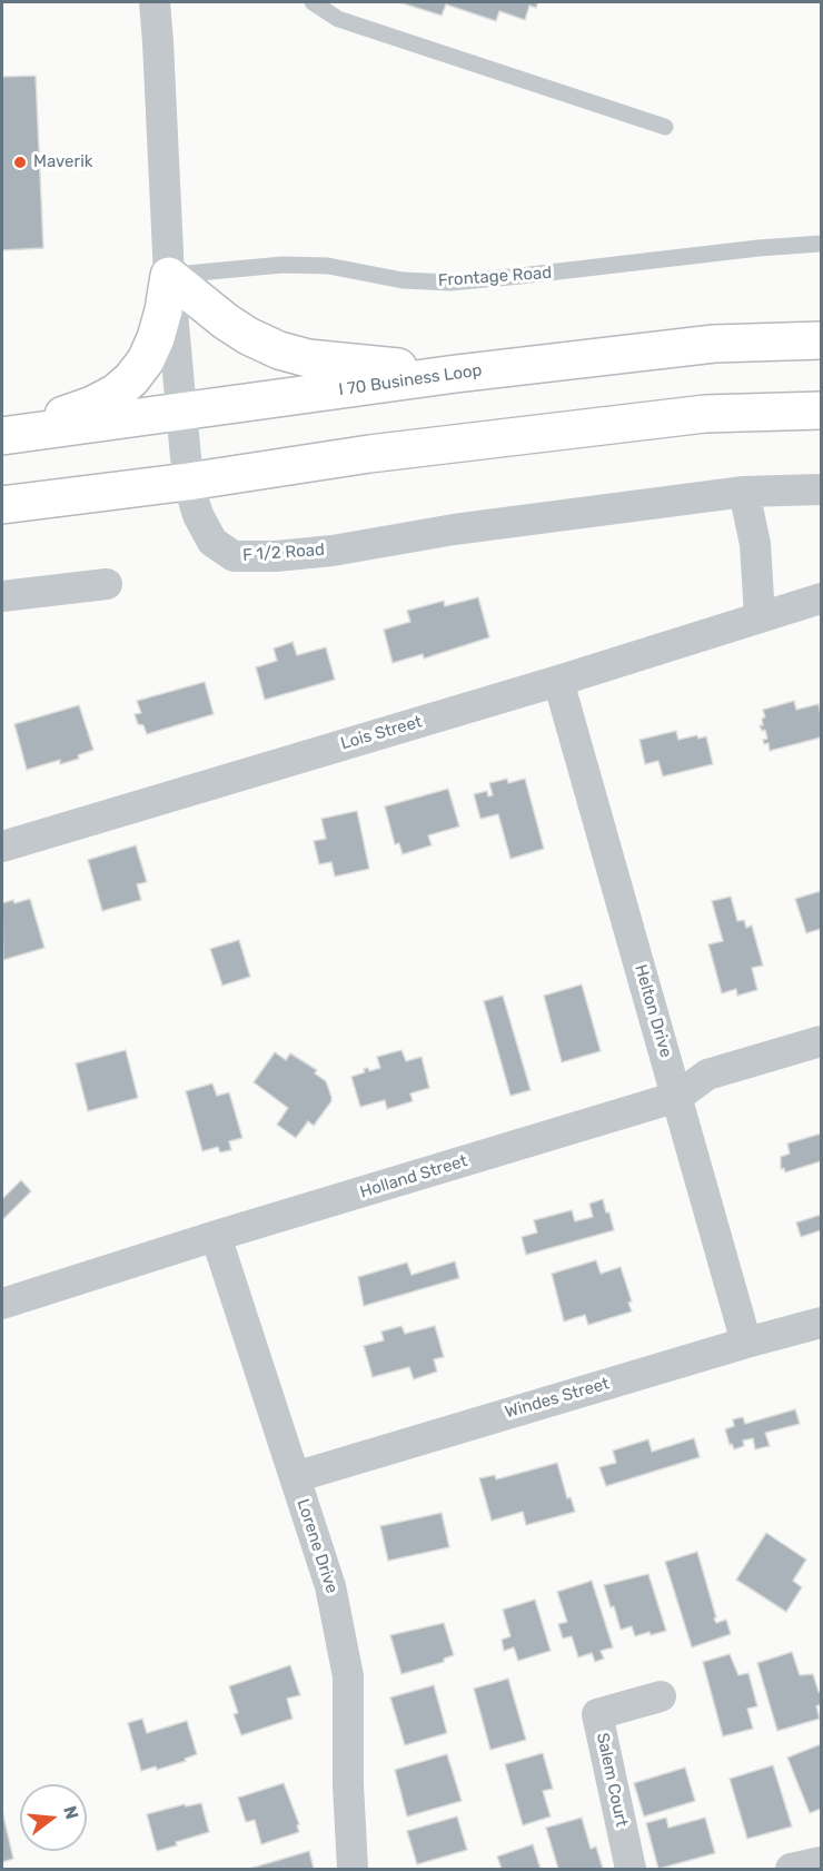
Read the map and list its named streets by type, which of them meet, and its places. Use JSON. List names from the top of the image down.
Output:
{
  "streets": {
    "main road": ["I 70 Business Loop"],
    "street": [
      "F 1/2 Road",
      "Lois Street",
      "Helton Drive",
      "Holland Street",
      "Windes Street",
      "Lorene Drive",
      "Salem Court"
    ],
    "lane": ["Frontage Road"]
  },
  "crossings": [
    ["Frontage Road", "F 1/2 Road"],
    ["I 70 Business Loop", "F 1/2 Road"],
    ["Lois Street", "Helton Drive"],
    ["Helton Drive", "Holland Street"],
    ["Helton Drive", "Windes Street"],
    ["Holland Street", "Lorene Drive"],
    ["Windes Street", "Lorene Drive"]
  ],
  "places": ["Maverik"],
  "north": "right"
}
